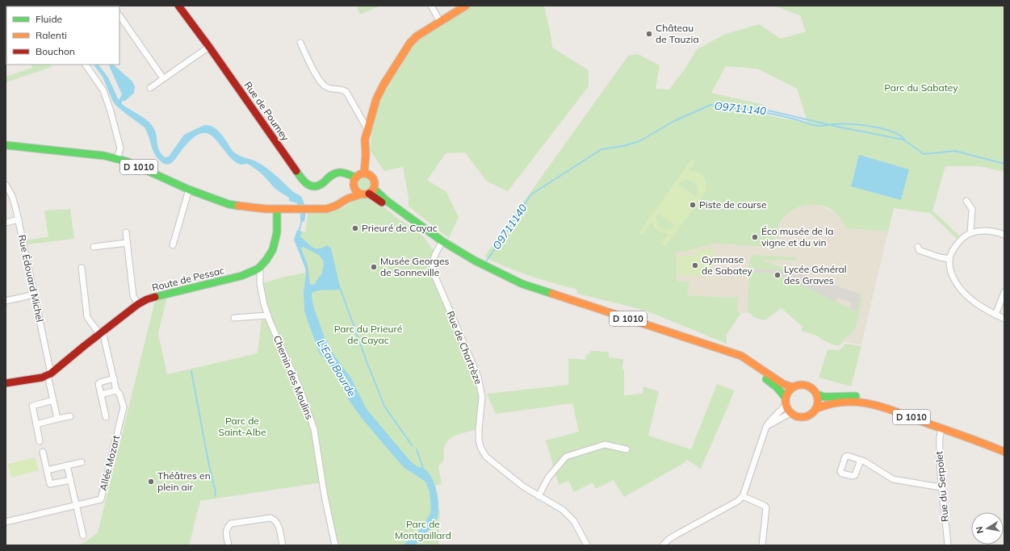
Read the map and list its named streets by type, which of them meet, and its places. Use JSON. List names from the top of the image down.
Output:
{
  "streets": {
    "main road": ["Rue de Poumey", "D 1010", "Route de Pessac"],
    "street": [
      "Rue Édouard Michel",
      "Rue de Chartrèze",
      "Chemin des Moulins",
      "Allée Mozart",
      "Rue du Serpolet"
    ]
  },
  "crossings": [
    ["Rue de Poumey", "D 1010"],
    ["D 1010", "Route de Pessac"],
    ["D 1010", "Rue de Chartrèze"],
    ["D 1010", "Rue du Serpolet"],
    ["Rue Édouard Michel", "Route de Pessac"],
    ["Route de Pessac", "Chemin des Moulins"],
    ["Route de Pessac", "Allée Mozart"]
  ],
  "water": ["O9711140", "L'Eau Bourde"],
  "parks": [
    "Parc du Sabatey",
    "Parc du Prieuré de Cayac",
    "Parc de Saint-Albe",
    "Parc de Montgaillard"
  ],
  "places": [
    "Château de Tauzia",
    "Piste de course",
    "Prieuré de Cayac",
    "Éco musée de la vigne et du vin",
    "Gymnase de Sabatey",
    "Musée Georges de Sonneville",
    "Lycée Général des Graves",
    "Théâtres en plein air"
  ],
  "legend": ["Fluide", "Ralenti", "Bouchon"],
  "north": "left"
}
